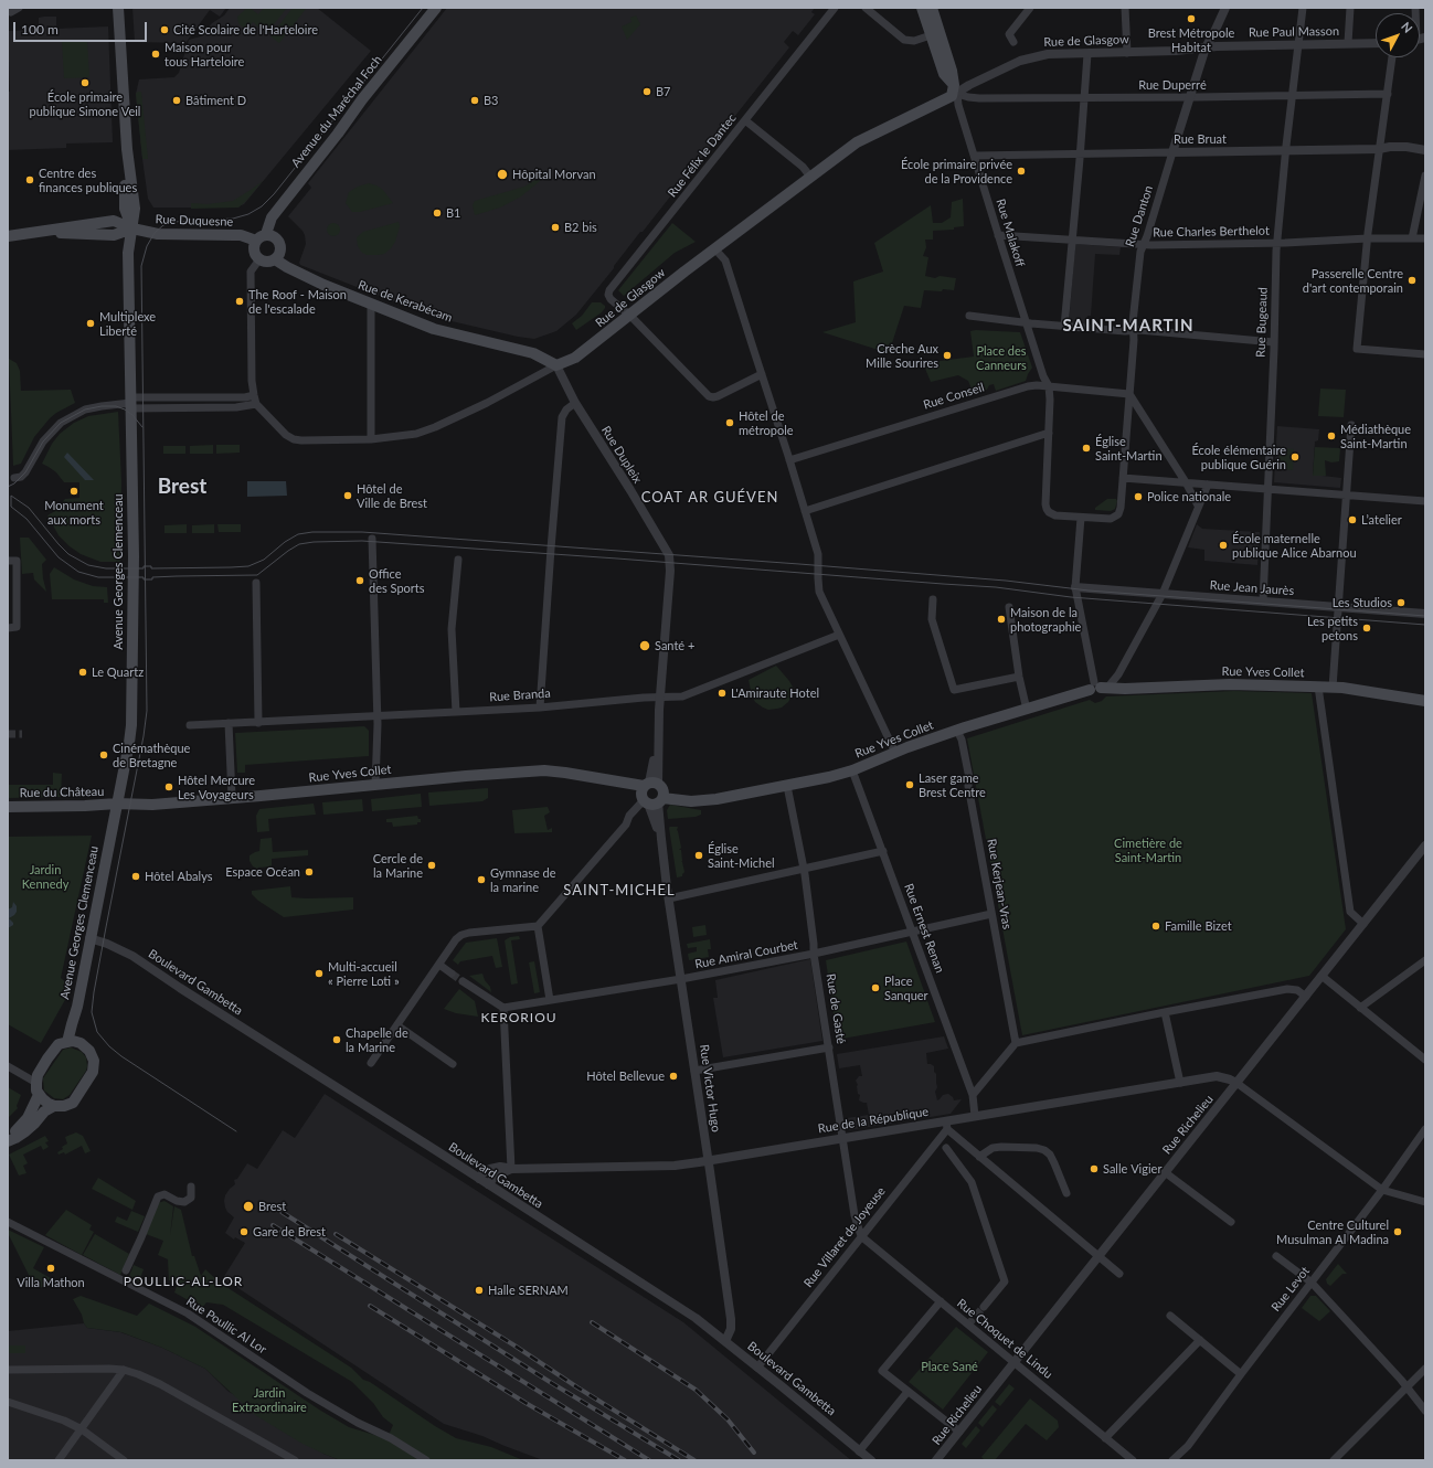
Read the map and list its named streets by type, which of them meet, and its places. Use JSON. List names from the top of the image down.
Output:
{
  "streets": {
    "main road": [
      "Rue de Glasgow",
      "Avenue du Maréchal Foch",
      "Rue Duquesne",
      "Rue de Kerabécam",
      "Avenue Georges Clemenceau",
      "Rue Yves Collet",
      "Rue du Château"
    ],
    "street": [
      "Rue Paul Masson",
      "Rue Duperré",
      "Rue Bruat",
      "Rue Félix le Dantec",
      "Rue Danton",
      "Rue Charles Berthelot",
      "Rue Malakoff",
      "Rue Bugeaud",
      "Rue Conseil",
      "Rue Dupleix",
      "Rue Jean Jaurès",
      "Rue Branda",
      "Rue Kerjean-Vras",
      "Rue Ernest Renan",
      "Rue Amiral Courbet",
      "Boulevard Gambetta",
      "Rue de Gasté",
      "Rue Victor Hugo",
      "Rue de la République",
      "Rue Richelieu",
      "Rue Villaret de Joyeuse",
      "Rue Levot",
      "Rue Poullic Al Lor",
      "Rue Choquet de Lindu"
    ]
  },
  "crossings": [
    ["Rue Paul Masson", "Rue de Glasgow"],
    ["Rue Paul Masson", "Rue Danton"],
    ["Rue Paul Masson", "Rue Bugeaud"],
    ["Rue de Glasgow", "Rue Duperré"],
    ["Rue de Glasgow", "Rue Félix le Dantec"],
    ["Rue de Glasgow", "Rue Danton"],
    ["Rue de Glasgow", "Rue Malakoff"],
    ["Rue de Glasgow", "Rue de Kerabécam"],
    ["Rue de Glasgow", "Rue Dupleix"],
    ["Rue Duperré", "Rue Danton"],
    ["Rue Duperré", "Rue Malakoff"],
    ["Rue Duperré", "Rue Bugeaud"],
    ["Avenue du Maréchal Foch", "Rue Duquesne"],
    ["Avenue du Maréchal Foch", "Rue de Kerabécam"],
    ["Rue Bruat", "Rue Danton"],
    ["Rue Bruat", "Rue Malakoff"],
    ["Rue Bruat", "Rue Bugeaud"],
    ["Rue Danton", "Rue Charles Berthelot"],
    ["Rue Danton", "Rue Conseil"],
    ["Rue Duquesne", "Rue de Kerabécam"],
    ["Rue Duquesne", "Avenue Georges Clemenceau"],
    ["Rue Charles Berthelot", "Rue Malakoff"],
    ["Rue Charles Berthelot", "Rue Bugeaud"],
    ["Rue Malakoff", "Rue Conseil"],
    ["Rue de Kerabécam", "Rue Dupleix"],
    ["Rue Bugeaud", "Rue Jean Jaurès"],
    ["Rue Dupleix", "Rue Branda"],
    ["Avenue Georges Clemenceau", "Rue Yves Collet"],
    ["Avenue Georges Clemenceau", "Rue du Château"],
    ["Avenue Georges Clemenceau", "Boulevard Gambetta"],
    ["Rue Yves Collet", "Rue du Château"],
    ["Rue Yves Collet", "Rue Kerjean-Vras"],
    ["Rue Yves Collet", "Rue Ernest Renan"],
    ["Rue Yves Collet", "Rue de Gasté"],
    ["Rue Yves Collet", "Rue Victor Hugo"],
    ["Rue Kerjean-Vras", "Rue Amiral Courbet"],
    ["Rue Ernest Renan", "Rue Amiral Courbet"],
    ["Rue Amiral Courbet", "Rue de Gasté"],
    ["Rue Amiral Courbet", "Rue Victor Hugo"],
    ["Boulevard Gambetta", "Rue Victor Hugo"],
    ["Boulevard Gambetta", "Rue de la République"],
    ["Boulevard Gambetta", "Rue Villaret de Joyeuse"],
    ["Rue de Gasté", "Rue de la République"],
    ["Rue de Gasté", "Rue Villaret de Joyeuse"],
    ["Rue de Gasté", "Rue Choquet de Lindu"],
    ["Rue Victor Hugo", "Rue de la République"],
    ["Rue de la République", "Rue Richelieu"],
    ["Rue de la République", "Rue Villaret de Joyeuse"],
    ["Rue Richelieu", "Rue Choquet de Lindu"],
    ["Rue Villaret de Joyeuse", "Rue Choquet de Lindu"]
  ],
  "districts": [
    "SAINT-MARTIN",
    "Brest",
    "COAT AR GUÉVEN",
    "SAINT-MICHEL",
    "KERORIOU",
    "POULLIC-AL-LOR"
  ],
  "parks": [
    "Place des Canneurs",
    "Cimetière de Saint-Martin",
    "Jardin Kennedy",
    "Place Sané",
    "Jardin Extraordinaire"
  ],
  "places": [
    "Brest Métropole Habitat",
    "Cité Scolaire de l'Harteloire",
    "Maison pour tous Harteloire",
    "École primaire publique Simone Veil",
    "B7",
    "Bâtiment D",
    "B3",
    "École primaire privée de la Providence",
    "Hôpital Morvan",
    "Centre des finances publiques",
    "B1",
    "B2 bis",
    "Passerelle Centre d'art contemporain",
    "The Roof - Maison de l'escalade",
    "Multiplexe Liberté",
    "Crèche Aux Mille Sourires",
    "Hôtel de métropole",
    "Médiathèque Saint-Martin",
    "Église Saint-Martin",
    "École élémentaire publique Guérin",
    "Monument aux morts",
    "Hôtel de Ville de Brest",
    "Police nationale",
    "L’atelier",
    "École maternelle publique Alice Abarnou",
    "Office des Sports",
    "Les Studios",
    "Maison de la photographie",
    "Les petits petons",
    "Santé +",
    "Le Quartz",
    "L'Amiraute Hotel",
    "Cinémathèque de Bretagne",
    "Laser game Brest Centre",
    "Hôtel Mercure Les Voyageurs",
    "Église Saint-Michel",
    "Cercle de la Marine",
    "Espace Océan",
    "Hôtel Abalys",
    "Gymnase de la marine",
    "Famille Bizet",
    "Multi-accueil « Pierre Loti »",
    "Place Sanquer",
    "Chapelle de la Marine",
    "Hôtel Bellevue",
    "Salle Vigier",
    "Brest",
    "Gare de Brest",
    "Centre Culturel Musulman Al Madina",
    "Villa Mathon",
    "Halle SERNAM"
  ],
  "scale_bar": "100 m",
  "north": "top right"
}
